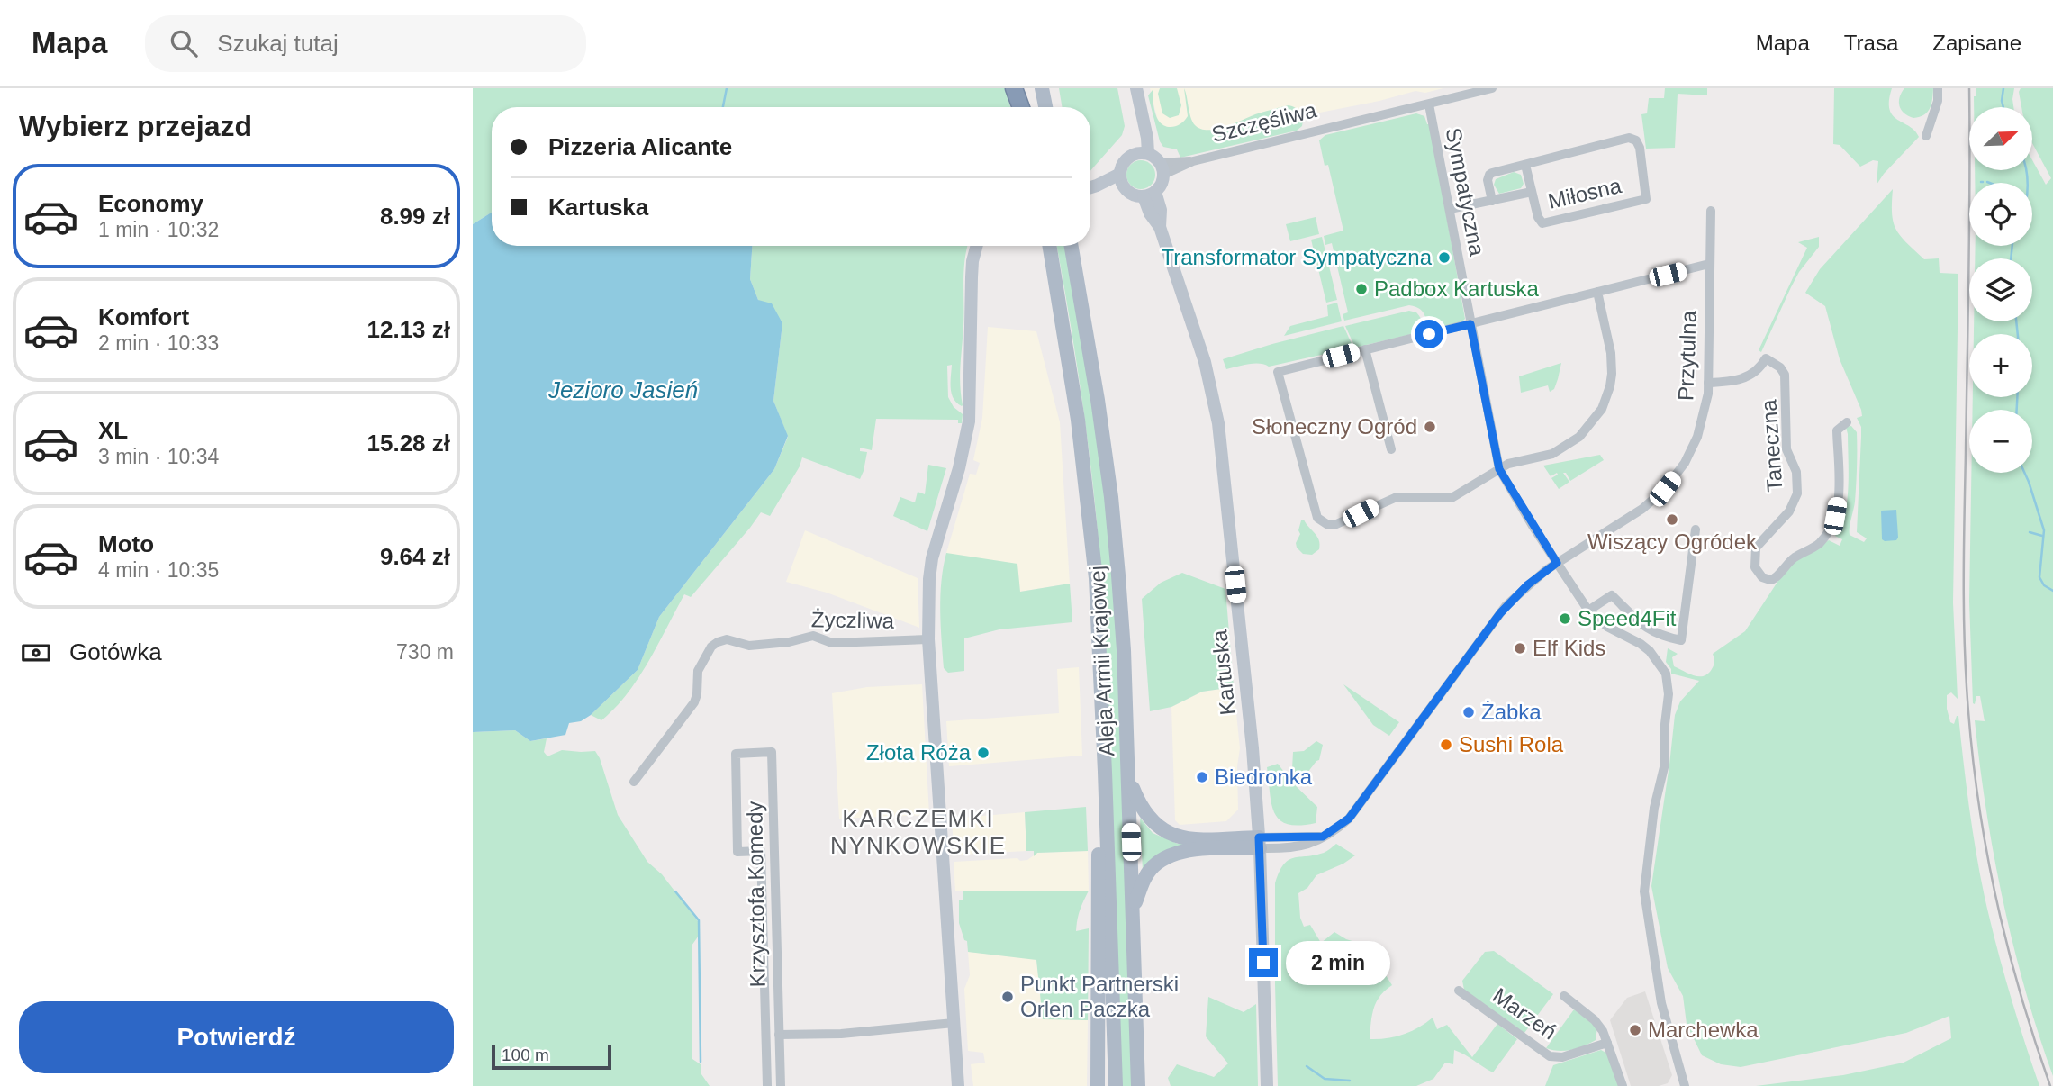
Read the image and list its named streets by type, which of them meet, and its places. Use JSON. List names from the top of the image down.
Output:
{
  "streets": {
    "main road": ["Aleja Armii Krajowej"],
    "street": [
      "Szczęśliwa",
      "Sympatyczna",
      "Miłosna",
      "Przytulna",
      "Taneczna",
      "Życzliwa",
      "Kartuska",
      "Krzysztofa Komedy",
      "Marzeń"
    ]
  },
  "crossings": [
    ["Szczęśliwa", "Sympatyczna"],
    ["Szczęśliwa", "Kartuska"],
    ["Sympatyczna", "Miłosna"],
    ["Sympatyczna", "Przytulna"],
    ["Przytulna", "Taneczna"],
    ["Przytulna", "Kartuska"]
  ],
  "districts": ["KARCZEMKI NYNKOWSKIE"],
  "water": ["Jezioro Jasień"],
  "places": [
    "Transformator Sympatyczna",
    "Padbox Kartuska",
    "Słoneczny Ogród",
    "Wiszący Ogródek",
    "Speed4Fit",
    "Elf Kids",
    "Żabka",
    "Sushi Rola",
    "Złota Róża",
    "Biedronka",
    "Punkt Partnerski Orlen Paczka",
    "Marchewka"
  ],
  "scale_bar": "100 m",
  "north": "top right",
  "page": {
    "header": "Mapa",
    "search": "Szukaj tutaj",
    "nav": ["Mapa", "Trasa", "Zapisane"],
    "heading": "Wybierz przejazd",
    "map_buttons": ["+", "−"],
    "banner": ["Pizzeria Alicante", "Kartuska"],
    "list": [
      {
        "name": "Economy",
        "note": "1 min · 10:32",
        "value": "8.99 zł"
      },
      {
        "name": "Komfort",
        "note": "2 min · 10:33",
        "value": "12.13 zł"
      },
      {
        "name": "XL",
        "note": "3 min · 10:34",
        "value": "15.28 zł"
      },
      {
        "name": "Moto",
        "note": "4 min · 10:35",
        "value": "9.64 zł"
      }
    ],
    "pay": ["Gotówka", "730 m"],
    "bubble": "2 min",
    "buttons": "Potwierdź",
    "scale": "100 m"
  }
}
